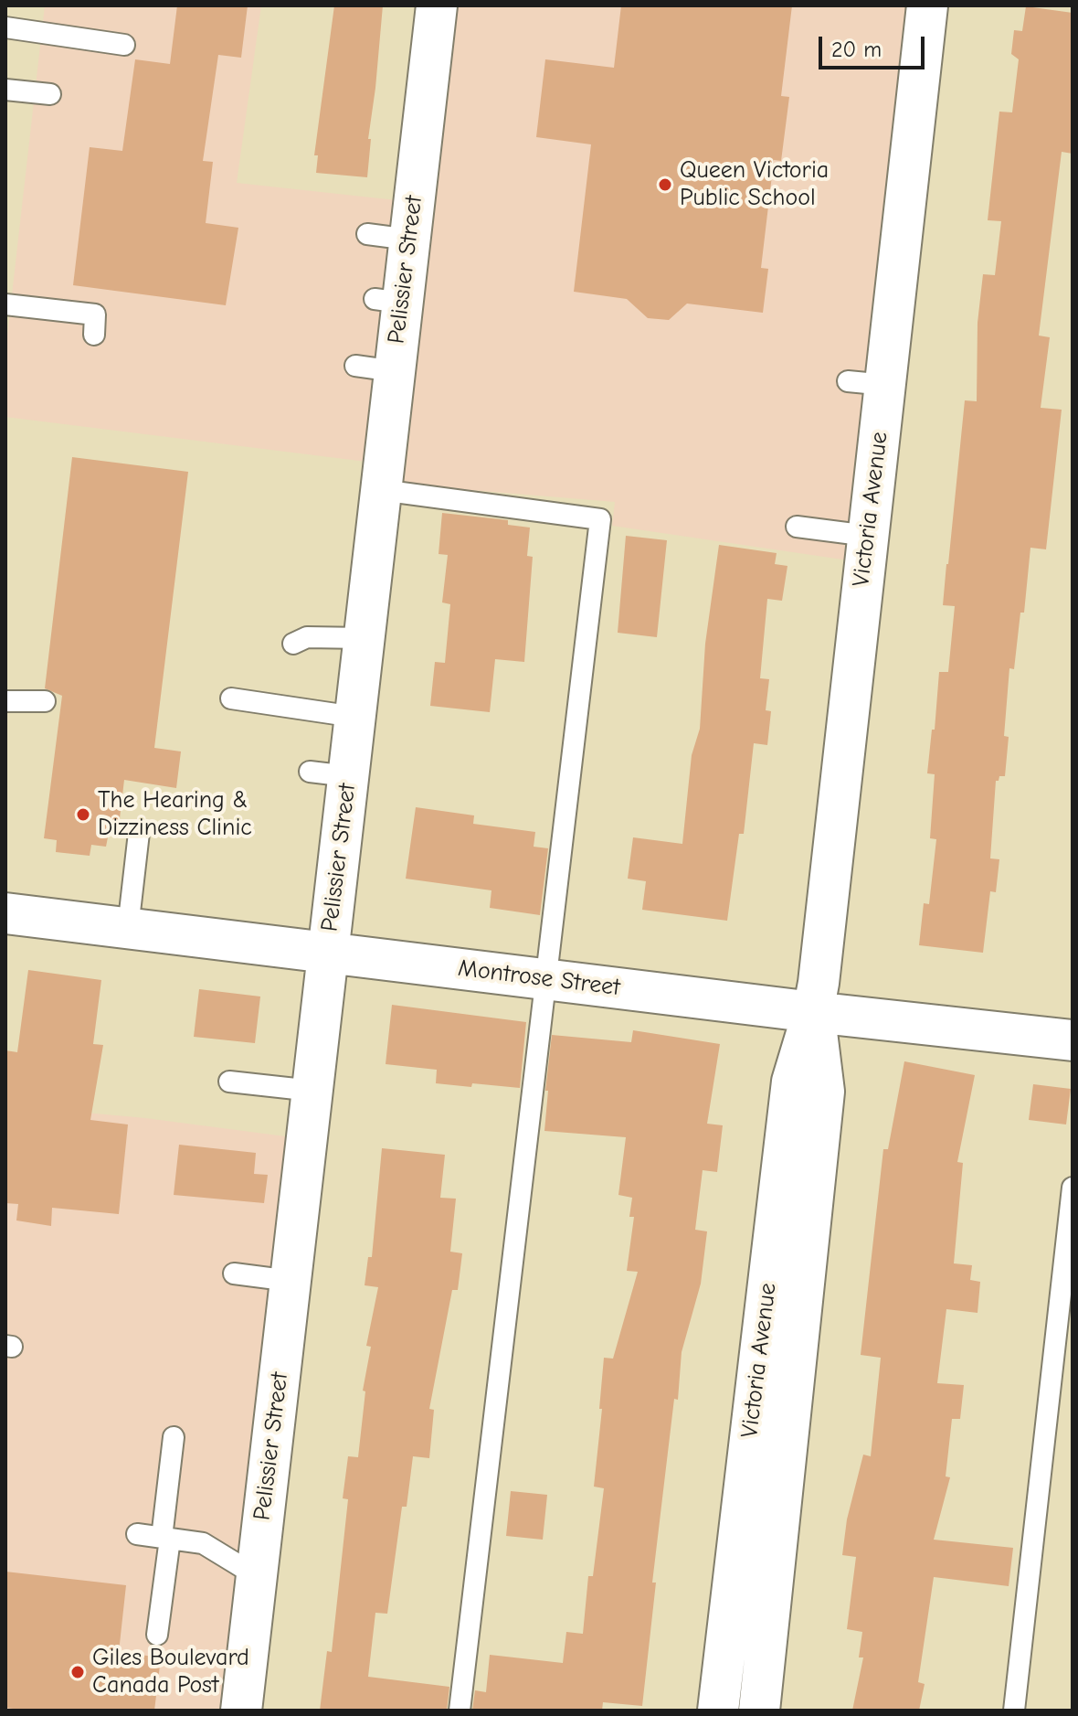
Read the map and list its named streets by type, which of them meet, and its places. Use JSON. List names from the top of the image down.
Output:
{
  "streets": {
    "street": ["Pelissier Street", "Victoria Avenue", "Montrose Street"]
  },
  "crossings": [
    ["Pelissier Street", "Montrose Street"],
    ["Victoria Avenue", "Montrose Street"]
  ],
  "places": ["Queen Victoria Public School", "The Hearing & Dizziness Clinic", "Giles Boulevard Canada Post"],
  "scale_bar": "20 m"
}
